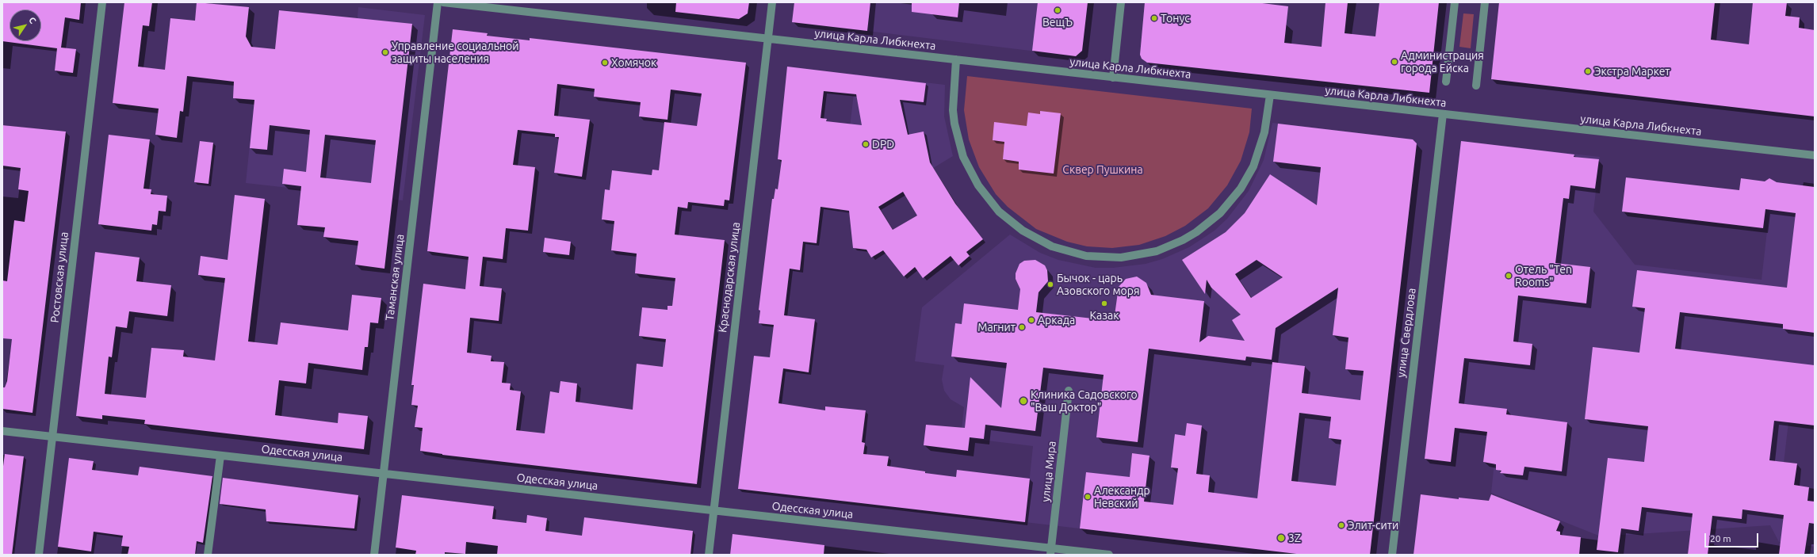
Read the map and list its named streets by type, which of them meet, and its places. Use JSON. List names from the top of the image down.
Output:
{
  "streets": {
    "street": [
      "улица Карла Либкнехта",
      "Ростовская улица",
      "Таманская улица",
      "Краснодарская улица",
      "улица Свердлова",
      "Одесская улица",
      "улица Мира"
    ]
  },
  "crossings": [
    ["улица Карла Либкнехта", "Краснодарская улица"],
    ["улица Карла Либкнехта", "улица Свердлова"],
    ["Ростовская улица", "Одесская улица"],
    ["Таманская улица", "Одесская улица"],
    ["Краснодарская улица", "Одесская улица"],
    ["Одесская улица", "улица Мира"]
  ],
  "parks": ["Сквер Пушкина"],
  "places": [
    "ВещЪ",
    "Тонус",
    "Управление социальной защиты населения",
    "Администрация города Ейска",
    "Хомячок",
    "Экстра Маркет",
    "DPD",
    "Отель \"Ten Rooms\"",
    "Бычок - царь Азовского моря",
    "Казак",
    "Аркада",
    "Магнит",
    "Клиника Садовского \"Ваш Доктор\"",
    "Александр Невский",
    "Элит-сити",
    "3Z"
  ],
  "scale_bar": "20 m",
  "north": "top right"
}
